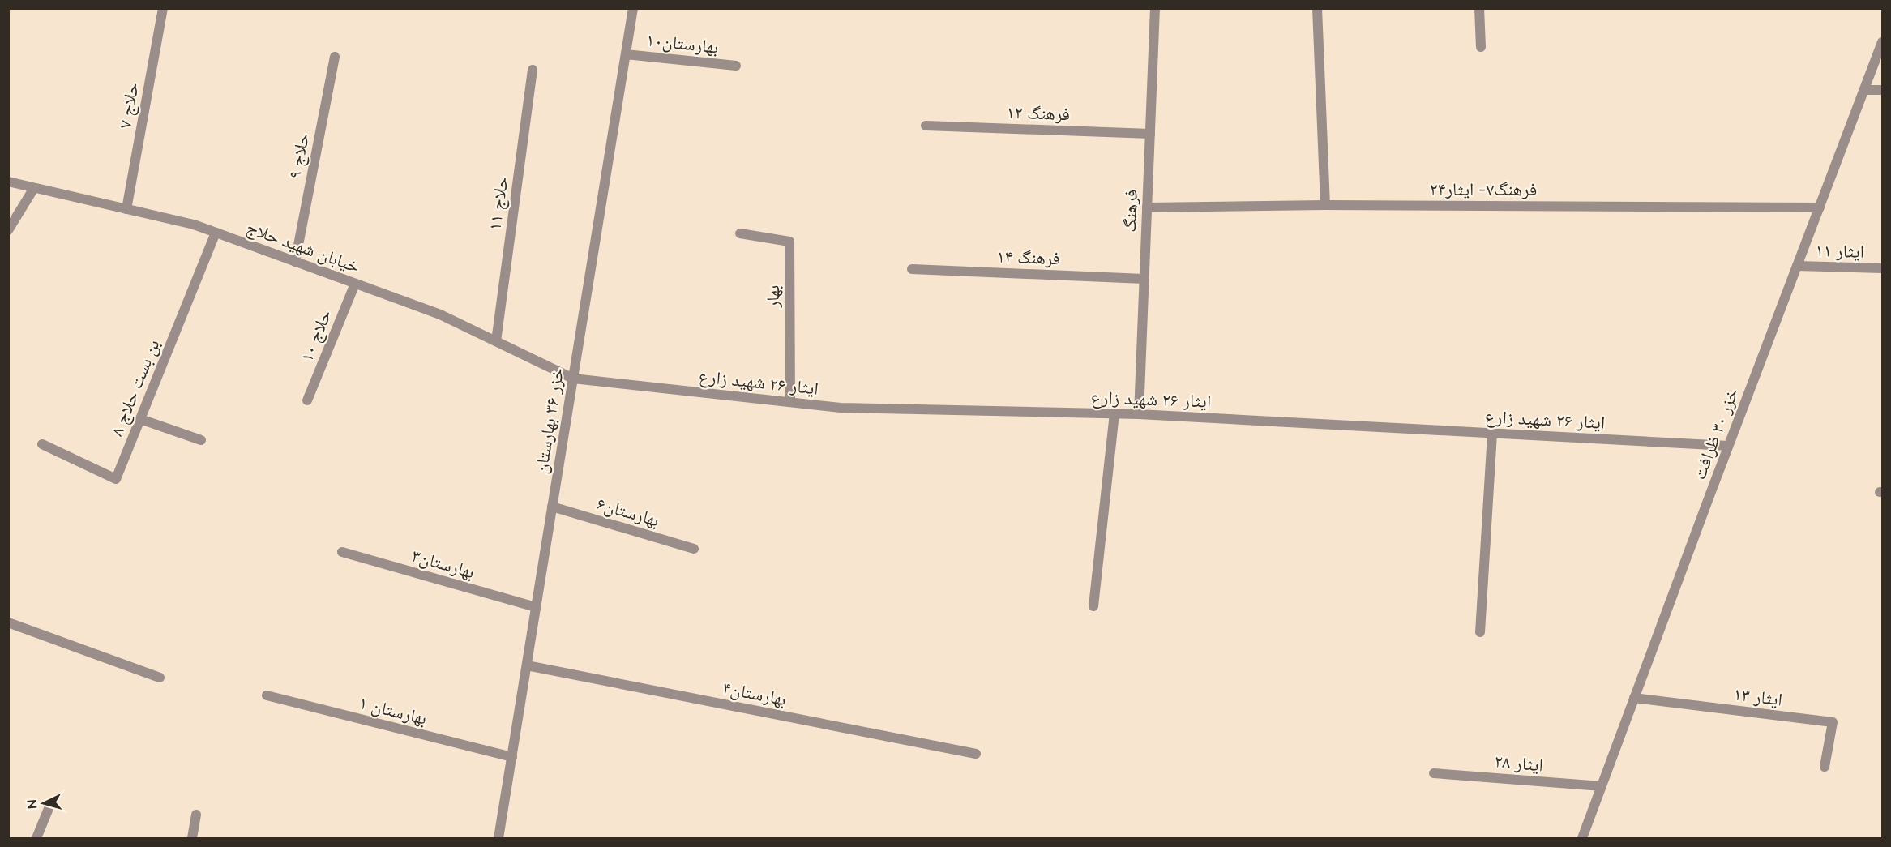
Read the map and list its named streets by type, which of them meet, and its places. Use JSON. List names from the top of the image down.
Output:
{
  "streets": {
    "street": [
      "بهارستان۱۰",
      "حلاج ۷",
      "فرهنگ ۱۲",
      "حلاج ۹",
      "فرهنگ۷- ایثار۲۴",
      "حلاج ۱۱",
      "فرهنگ",
      "خیابان شهید حلاج",
      "ایثار ۱۱",
      "فرهنگ ۱۴",
      "بهار",
      "حلاج ۱۰",
      "ایثار ۲۶ شهید زارع",
      "بن بست حلاج ۸",
      "خزر ۳۶ بهارستان",
      "خزر ۳۰ ظرافت",
      "بهارستان۶",
      "بهارستان۳",
      "بهارستان۴",
      "ایثار ۱۳",
      "بهارستان ۱",
      "ایثار ۲۸"
    ]
  },
  "crossings": [
    ["بهارستان۱۰", "خزر ۳۶ بهارستان"],
    ["حلاج ۷", "خیابان شهید حلاج"],
    ["فرهنگ ۱۲", "فرهنگ"],
    ["حلاج ۹", "خیابان شهید حلاج"],
    ["فرهنگ۷- ایثار۲۴", "فرهنگ"],
    ["فرهنگ۷- ایثار۲۴", "خزر ۳۰ ظرافت"],
    ["حلاج ۱۱", "خیابان شهید حلاج"],
    ["فرهنگ", "فرهنگ ۱۴"],
    ["فرهنگ", "ایثار ۲۶ شهید زارع"],
    ["خیابان شهید حلاج", "حلاج ۱۰"],
    ["خیابان شهید حلاج", "ایثار ۲۶ شهید زارع"],
    ["خیابان شهید حلاج", "بن بست حلاج ۸"],
    ["خیابان شهید حلاج", "خزر ۳۶ بهارستان"],
    ["ایثار ۱۱", "خزر ۳۰ ظرافت"],
    ["بهار", "ایثار ۲۶ شهید زارع"],
    ["ایثار ۲۶ شهید زارع", "خزر ۳۶ بهارستان"],
    ["ایثار ۲۶ شهید زارع", "خزر ۳۰ ظرافت"],
    ["خزر ۳۶ بهارستان", "بهارستان۶"],
    ["خزر ۳۶ بهارستان", "بهارستان۳"],
    ["خزر ۳۶ بهارستان", "بهارستان۴"],
    ["خزر ۳۶ بهارستان", "بهارستان ۱"],
    ["خزر ۳۰ ظرافت", "ایثار ۱۳"],
    ["خزر ۳۰ ظرافت", "ایثار ۲۸"]
  ],
  "north": "left"
}
